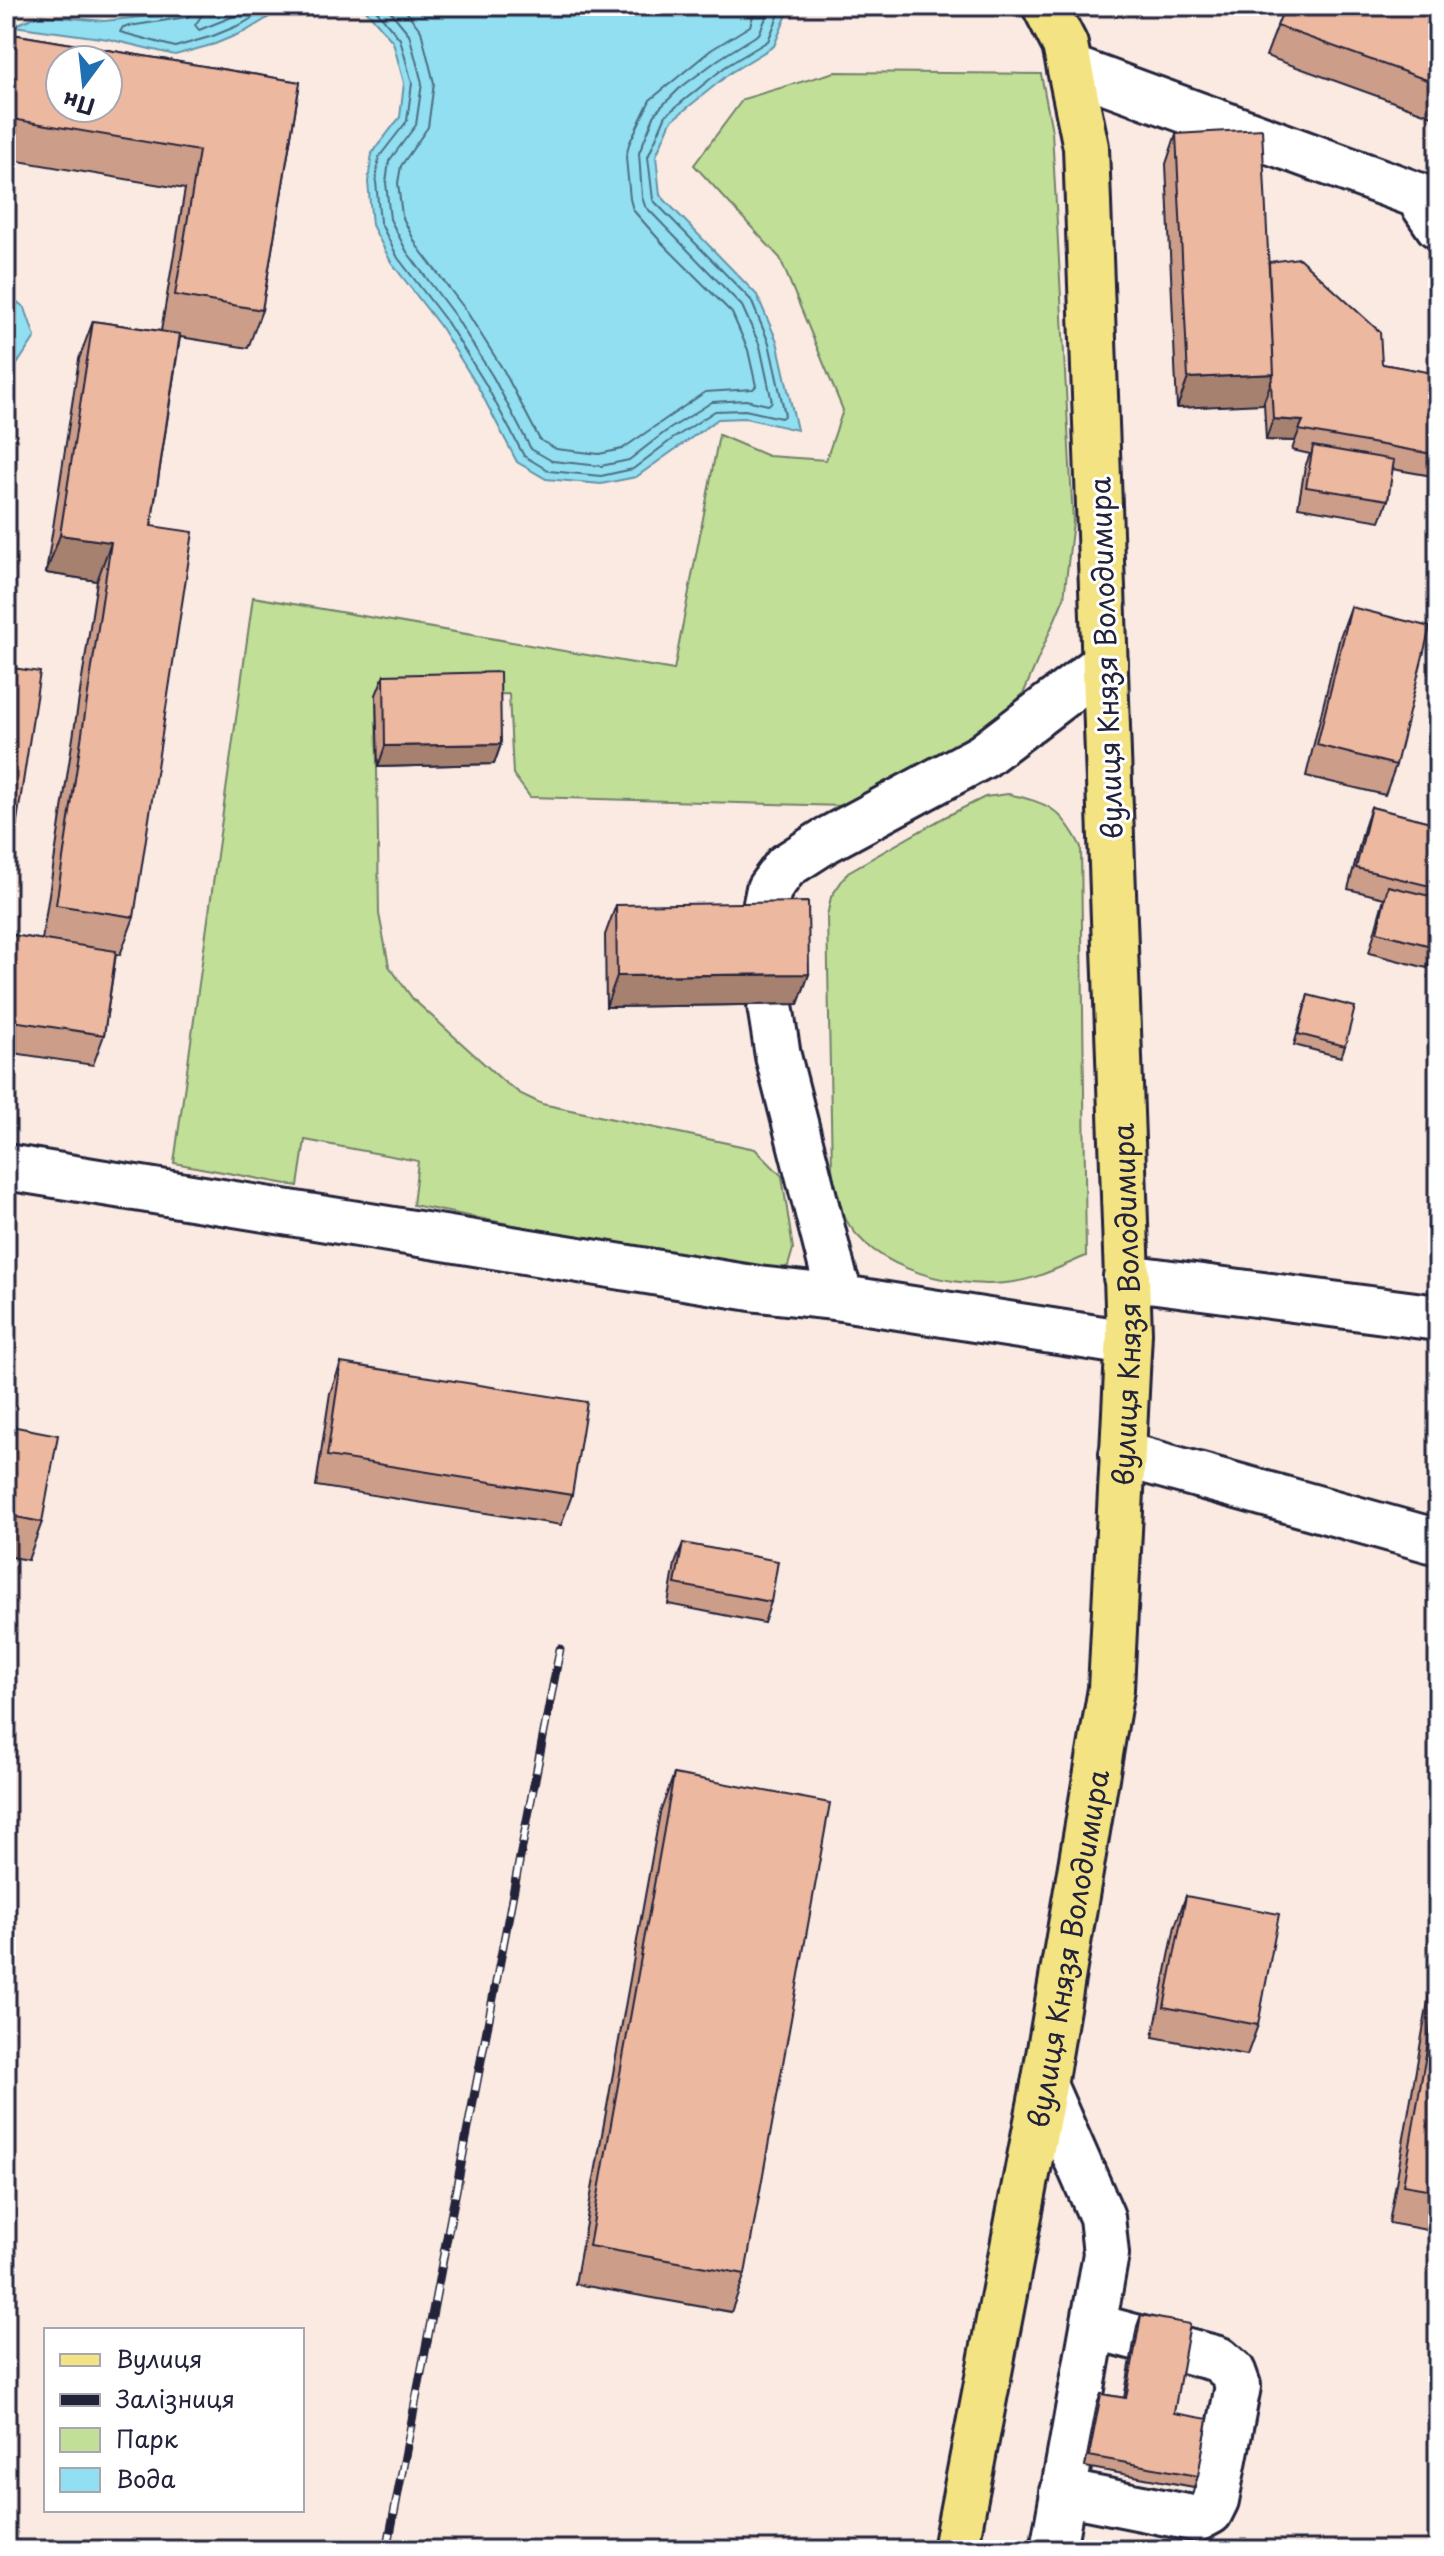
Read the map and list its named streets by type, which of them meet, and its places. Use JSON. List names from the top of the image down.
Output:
{
  "streets": {
    "main road": ["вулиця Князя Володимира"]
  },
  "legend": [
    "Вулиця",
    "Залізниця",
    "Парк",
    "Вода"
  ],
  "north": "bottom"
}
